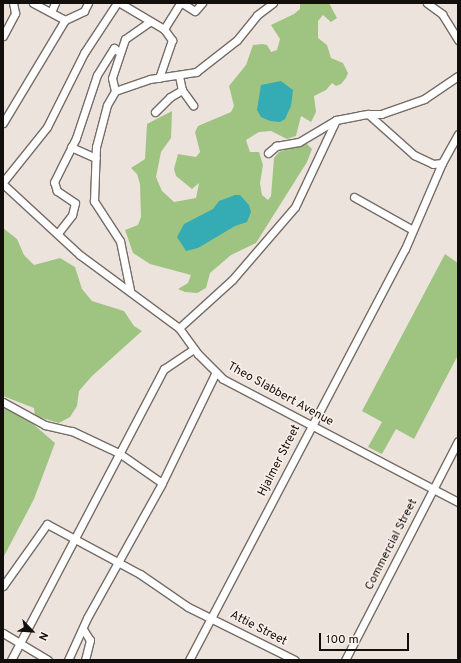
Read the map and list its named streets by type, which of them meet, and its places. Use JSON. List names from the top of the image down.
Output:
{
  "streets": {
    "street": [
      "Theo Slabbert Avenue",
      "Hjalmer Street",
      "Commercial Street",
      "Attie Street"
    ]
  },
  "crossings": [
    ["Theo Slabbert Avenue", "Hjalmer Street"],
    ["Theo Slabbert Avenue", "Commercial Street"],
    ["Hjalmer Street", "Attie Street"]
  ],
  "scale_bar": "100 m",
  "north": "bottom right"
}
